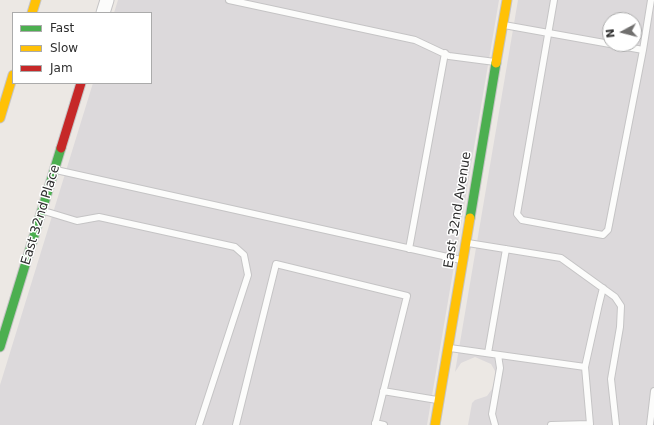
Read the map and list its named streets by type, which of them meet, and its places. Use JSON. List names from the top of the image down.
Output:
{
  "streets": {
    "main road": ["East 32nd Avenue", "East 32nd Place"]
  },
  "legend": ["Fast", "Slow", "Jam"],
  "north": "left"
}
